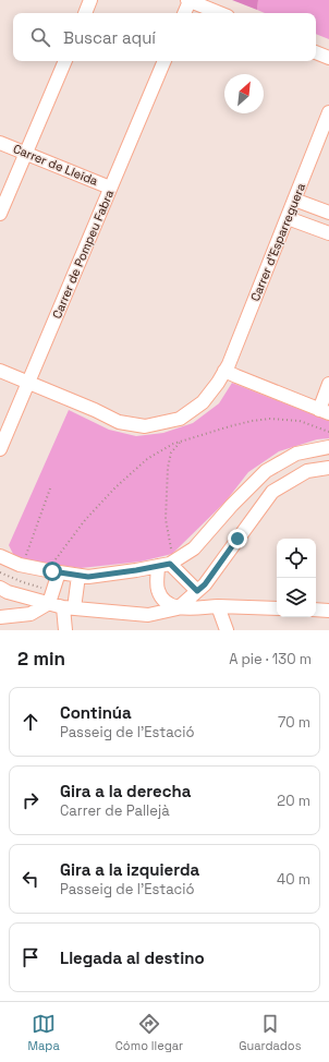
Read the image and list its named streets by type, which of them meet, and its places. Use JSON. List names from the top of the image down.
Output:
{
  "streets": {
    "street": ["Carrer de Lleida", "Carrer d'Esparreguera", "Carrer de Pompeu Fabra"]
  },
  "crossings": [
    ["Carrer de Lleida", "Carrer de Pompeu Fabra"],
    ["Carrer d'Esparreguera", "Carrer de Pompeu Fabra"]
  ],
  "north": "top right",
  "page": {
    "search": "Buscar aquí",
    "heading": ["2 min", "A pie · 130 m"],
    "list": [
      ["Continúa", "Passeig de l'Estació", "70 m"],
      ["Gira a la derecha", "Carrer de Pallejà", "20 m"],
      ["Gira a la izquierda", "Passeig de l'Estació", "40 m"],
      "Llegada al destino"
    ],
    "nav": ["Mapa", "Cómo llegar", "Guardados"]
  }
}
